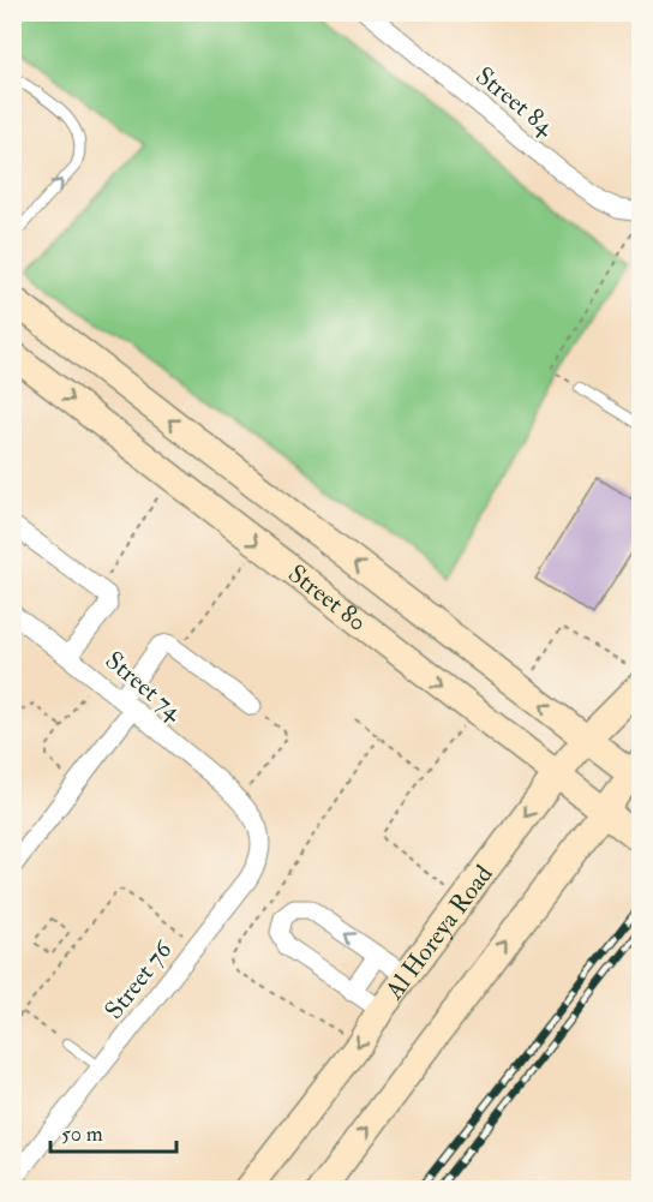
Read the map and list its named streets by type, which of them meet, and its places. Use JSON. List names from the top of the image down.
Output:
{
  "streets": {
    "street": [
      "Street 84",
      "Street 80",
      "Street 74",
      "Al Horeya Road",
      "Street 76"
    ]
  },
  "crossings": [
    ["Street 80", "Al Horeya Road"],
    ["Street 74", "Street 76"]
  ],
  "scale_bar": "50 m"
}
